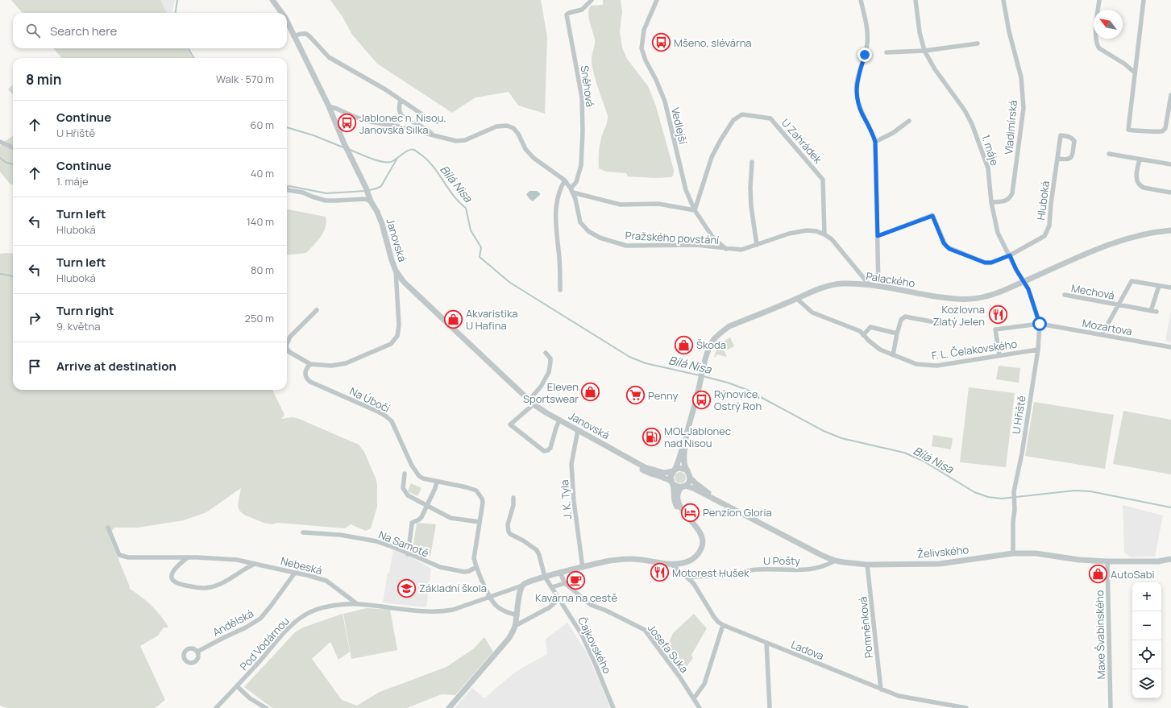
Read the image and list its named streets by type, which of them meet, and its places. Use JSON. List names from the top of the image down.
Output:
{
  "streets": {
    "street": [
      "Sněhová",
      "Vedlejší",
      "Vladimírská",
      "U Zahrádek",
      "1. máje",
      "Hluboká",
      "Pražského povstání",
      "Janovská",
      "Palackého",
      "Mechová",
      "Mozartova",
      "F. L. Čelakovského",
      "Na Úbočí",
      "U Hřiště",
      "J. K. Tyla",
      "Na Samotě",
      "Želivského",
      "U Pošty",
      "Nebeská",
      "Andělská",
      "Pomněnková",
      "Maxe Švabinského",
      "Pod Vodárnou",
      "Čajkovského",
      "Josefa Suka",
      "Ladova"
    ]
  },
  "crossings": [
    ["Sněhová", "Pražského povstání"],
    ["Vedlejší", "U Zahrádek"],
    ["Vedlejší", "Pražského povstání"],
    ["Vladimírská", "1. máje"],
    ["U Zahrádek", "Pražského povstání"],
    ["1. máje", "Hluboká"],
    ["1. máje", "Palackého"],
    ["1. máje", "U Hřiště"],
    ["Pražského povstání", "Janovská"],
    ["Pražského povstání", "Palackého"],
    ["Janovská", "Palackého"],
    ["Janovská", "J. K. Tyla"],
    ["Janovská", "Želivského"],
    ["Palackého", "F. L. Čelakovského"],
    ["Palackého", "U Hřiště"],
    ["Palackého", "Želivského"],
    ["Mechová", "Mozartova"],
    ["Mozartova", "F. L. Čelakovského"],
    ["Mozartova", "U Hřiště"],
    ["F. L. Čelakovského", "U Hřiště"],
    ["Na Úbočí", "Na Samotě"],
    ["Na Úbočí", "Pod Vodárnou"],
    ["U Hřiště", "Želivského"],
    ["Želivského", "U Pošty"],
    ["Želivského", "Pomněnková"],
    ["Želivského", "Maxe Švabinského"],
    ["U Pošty", "Ladova"],
    ["Nebeská", "Andělská"],
    ["Nebeská", "Pod Vodárnou"],
    ["Pomněnková", "Ladova"]
  ],
  "water": ["Bílá Nisa"],
  "places": {
    "bus stop": ["Mšeno, slévárna", "Jablonec n. Nisou, Janovská Silka", "Rýnovice, Ostrý Roh"],
    "restaurant": ["Kozlovna Zlatý Jelen", "Motorest Hušek"],
    "shop": [
      "Akvaristika U Hafina",
      "Škoda",
      "Eleven Sportswear",
      "AutoSabi"
    ],
    "supermarket": ["Penny"],
    "fuel station": ["MOL Jablonec nad Nisou"],
    "hotel": ["Penzion Gloria"],
    "cafe": ["Kavárna na cestě"],
    "school or university": ["Základní škola"]
  },
  "north": "top left",
  "page": {
    "search": "Search here",
    "heading": ["8 min", "Walk · 570 m"],
    "list": [
      ["Continue", "U Hřiště", "60 m"],
      ["Continue", "1. máje", "40 m"],
      ["Turn left", "Hluboká", "140 m"],
      ["Turn left", "Hluboká", "80 m"],
      ["Turn right", "9. května", "250 m"],
      "Arrive at destination"
    ],
    "map_buttons": ["+", "−"]
  }
}
